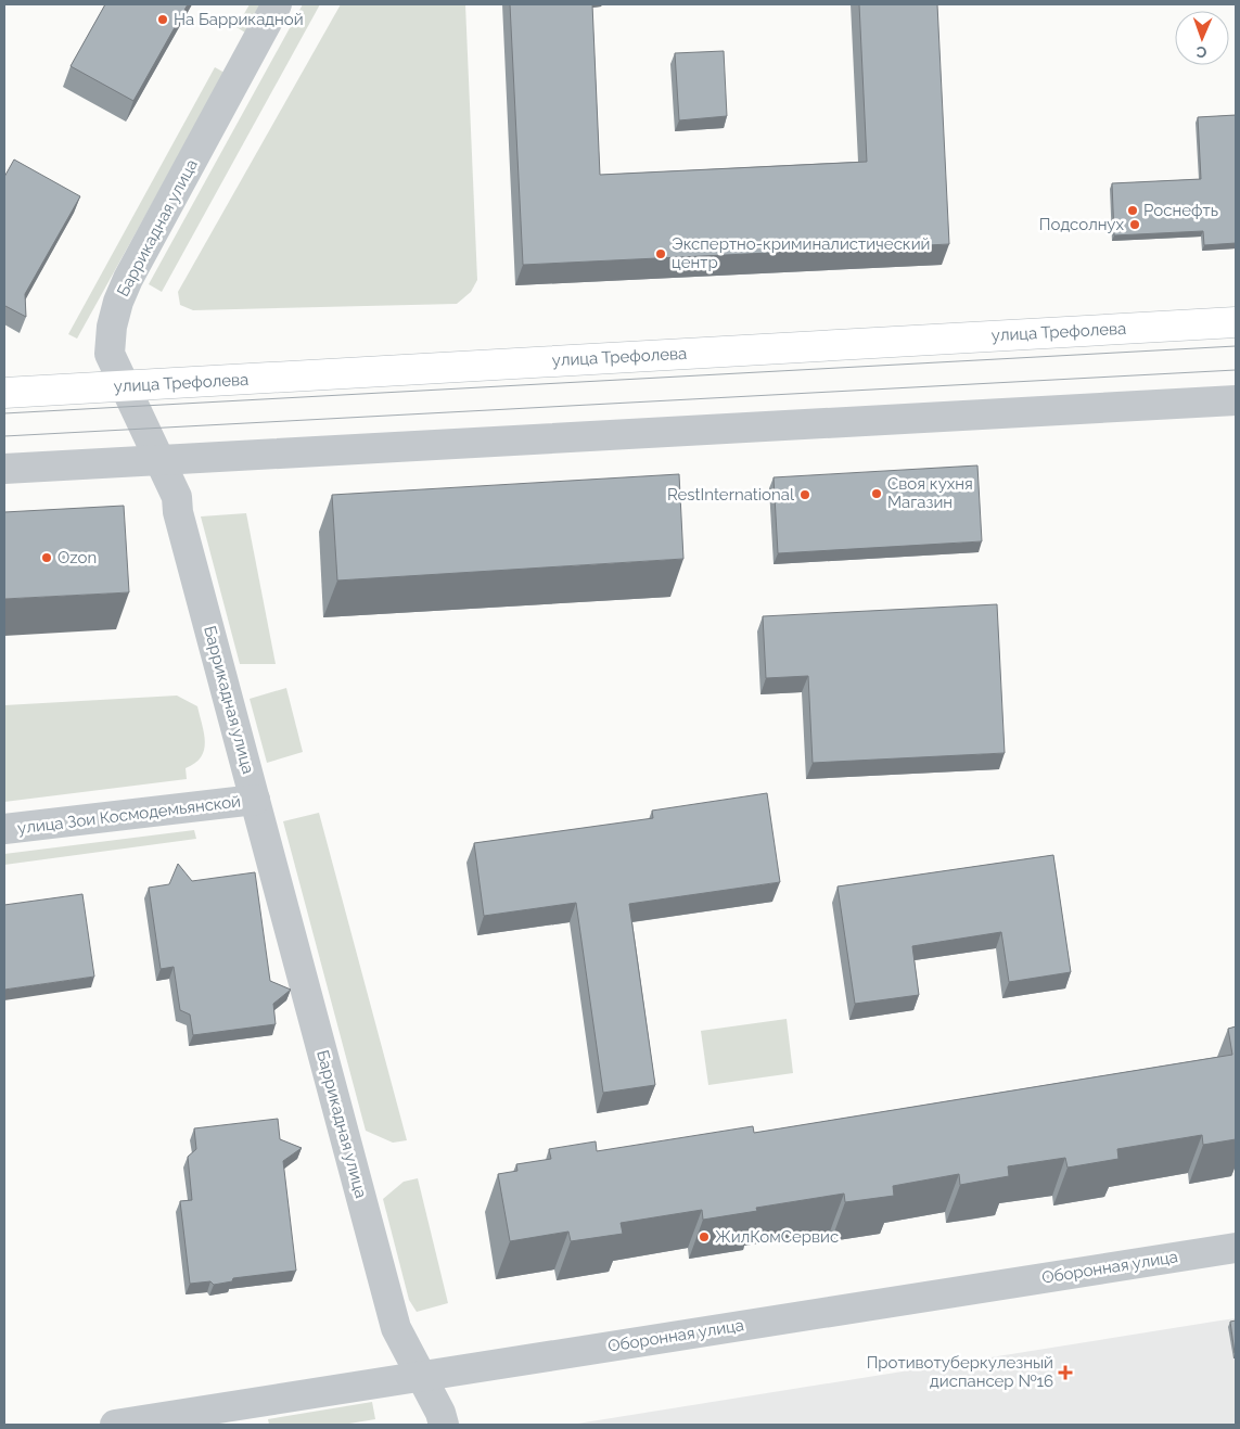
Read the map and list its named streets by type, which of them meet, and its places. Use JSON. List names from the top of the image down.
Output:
{
  "streets": {
    "main road": ["улица Трефолева"],
    "street": ["Баррикадная улица", "улица Зои Космодемьянской", "Оборонная улица"]
  },
  "crossings": [
    ["Баррикадная улица", "улица Трефолева"],
    ["Баррикадная улица", "улица Зои Космодемьянской"],
    ["Баррикадная улица", "Оборонная улица"]
  ],
  "places": {
    "other": [
      "На Баррикадной",
      "Роснефть",
      "Подсолнух",
      "Экспертно-криминалистический центр",
      "Своя кухня Магазин",
      "RestInternational",
      "Ozon",
      "ЖилКомСервис"
    ],
    "health": ["Противотуберкулезный диспансер №16"]
  },
  "north": "bottom"
}
